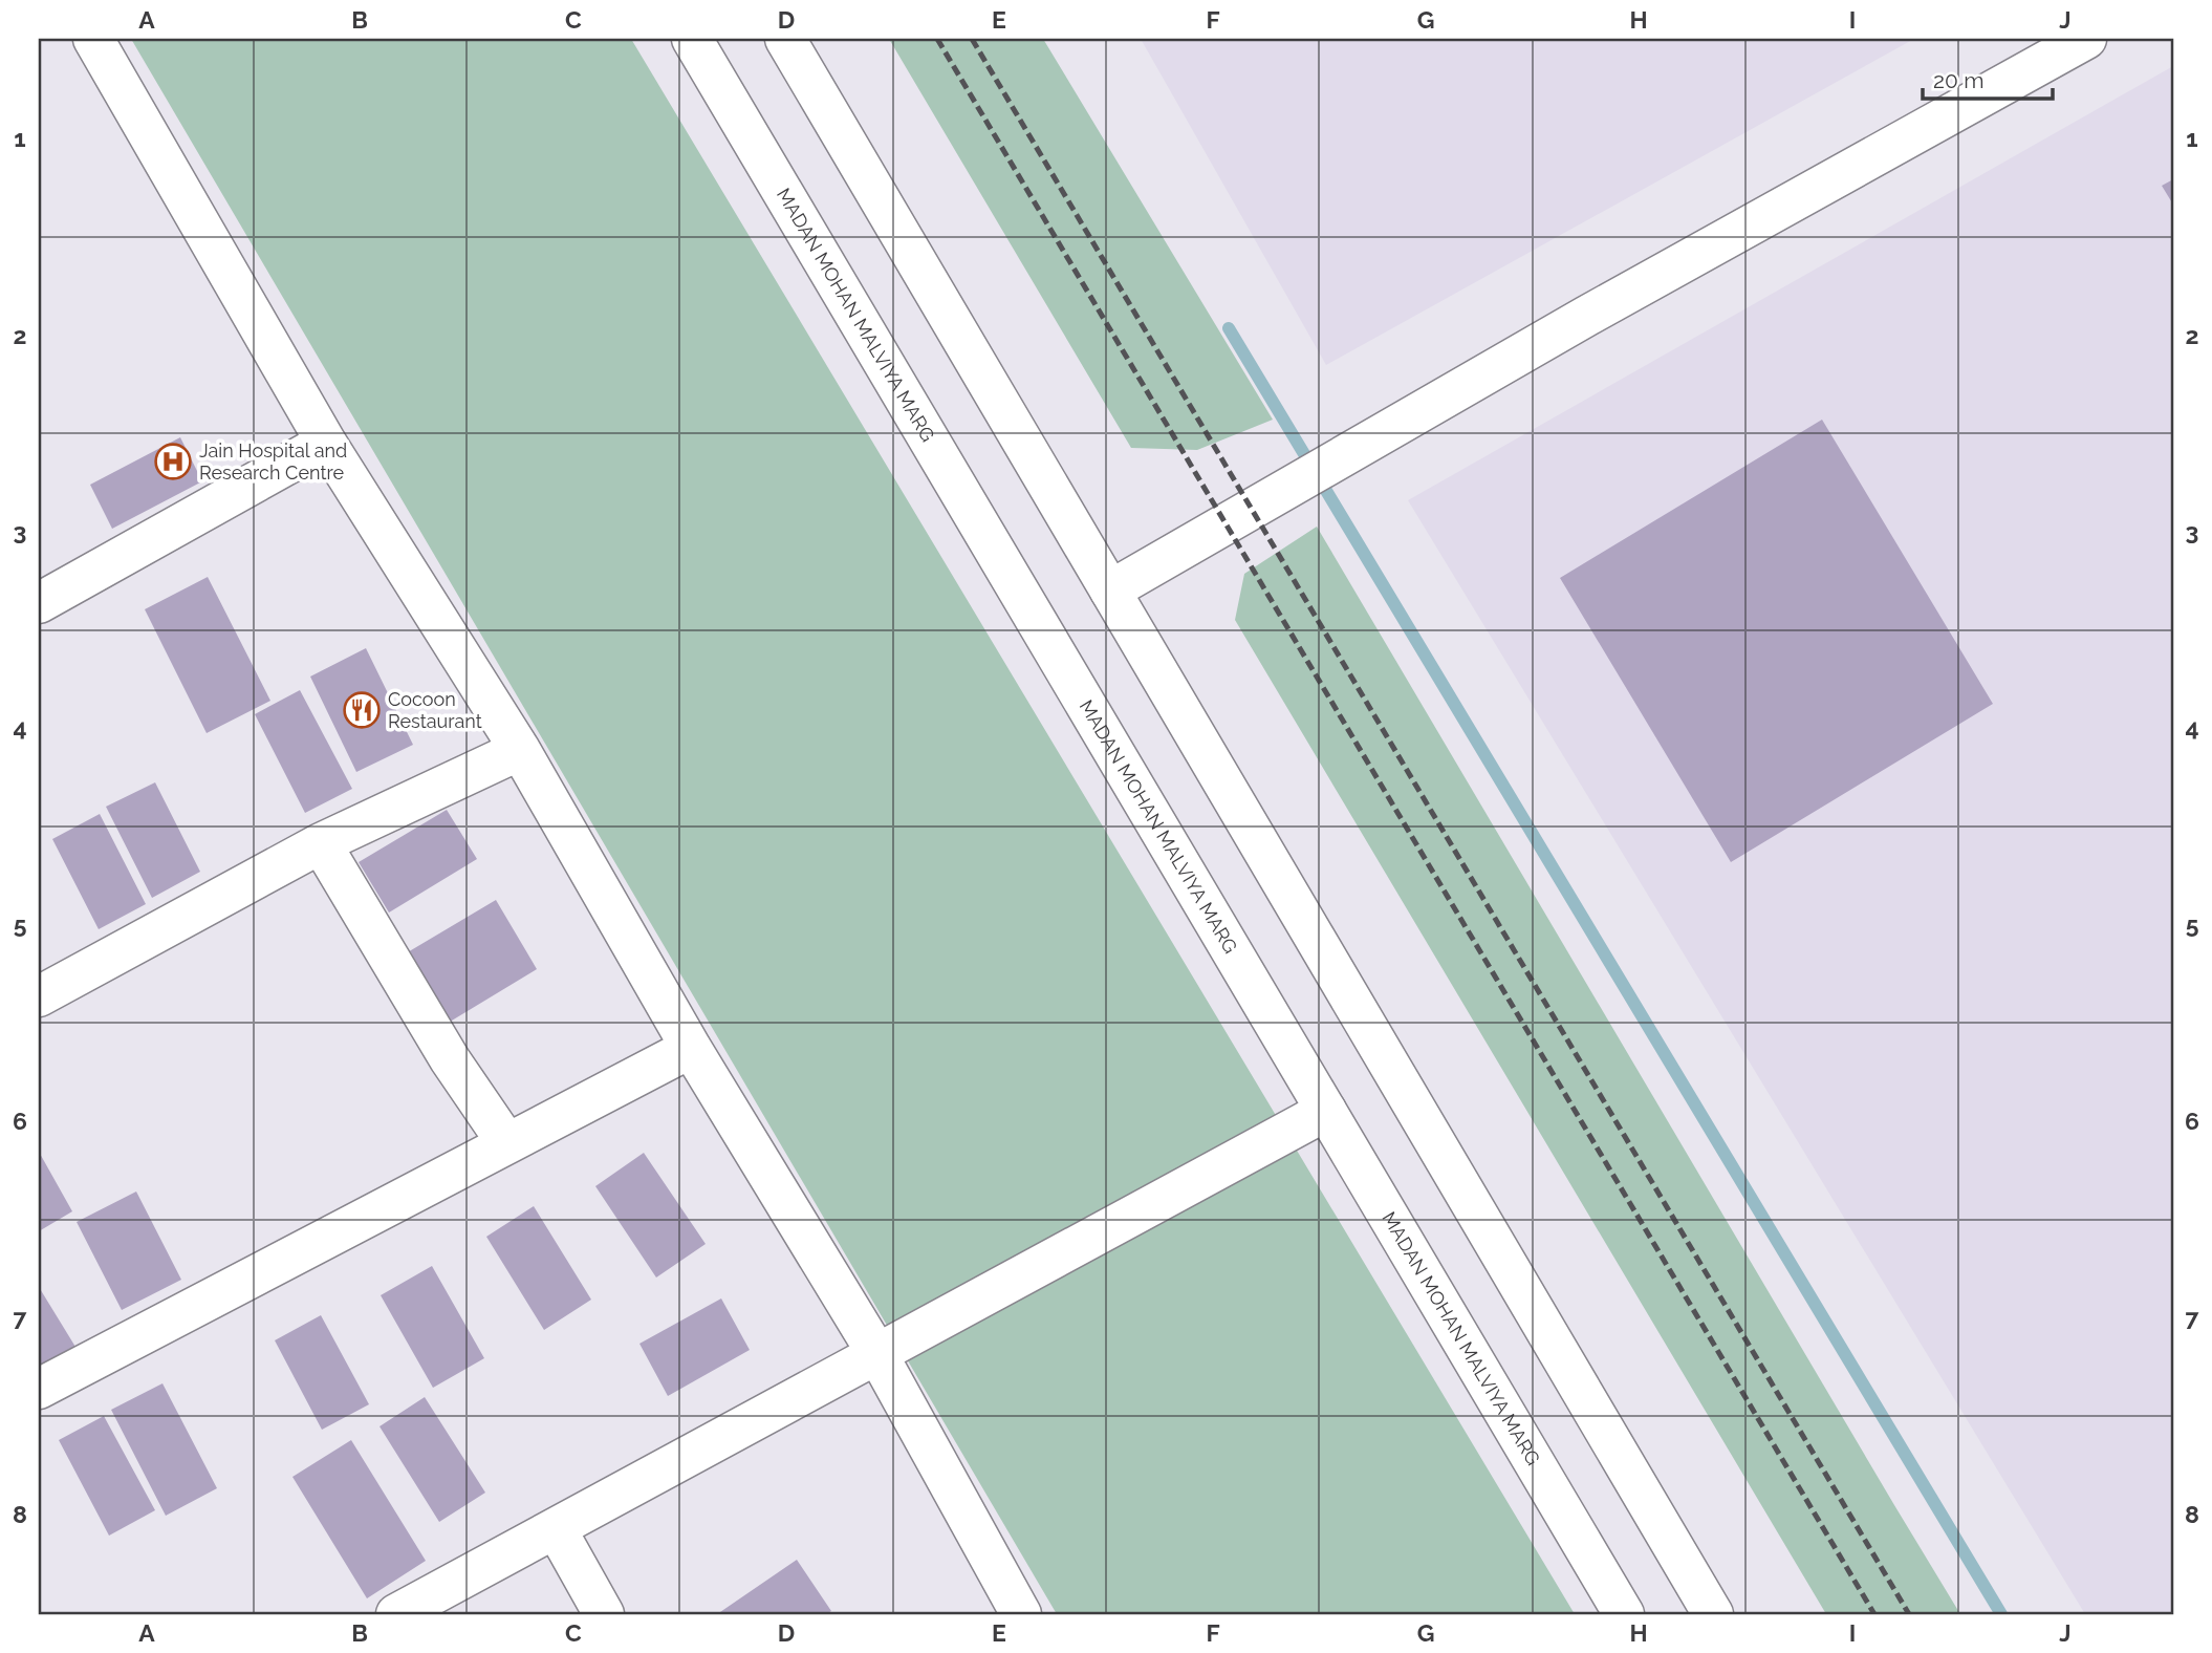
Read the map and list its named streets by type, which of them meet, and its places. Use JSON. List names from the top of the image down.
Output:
{
  "streets": {
    "street": ["MADAN MOHAN MALVIYA MARG"]
  },
  "places": {
    "hospital": ["Jain Hospital and Research Centre"],
    "restaurant": ["Cocoon Restaurant"]
  },
  "scale_bar": "20 m",
  "grid": {
    "columns": [
      "A",
      "B",
      "C",
      "D",
      "E",
      "F",
      "G",
      "H",
      "I",
      "J"
    ],
    "rows": [
      "1",
      "2",
      "3",
      "4",
      "5",
      "6",
      "7",
      "8"
    ]
  }
}
